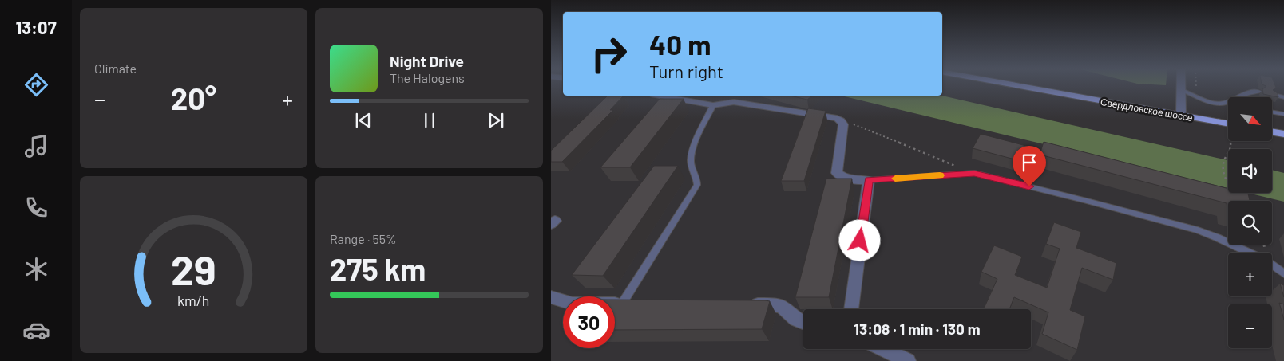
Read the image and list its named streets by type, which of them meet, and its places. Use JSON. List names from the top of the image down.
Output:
{
  "streets": {
    "main road": ["Свердловское шоссе"]
  },
  "north": "bottom right",
  "page": {
    "tabs": "13:07",
    "tile": [
      "Climate",
      ["Range · 55%", "275 km"]
    ],
    "turn": ["40 m", "Turn right"],
    "song": ["Night Drive", "The Halogens"],
    "heat": ["−", "20°", "+"],
    "map_buttons": ["+", "−"],
    "limit": "30",
    "trip": "13:08 · 1 min · 130 m",
    "gauge": ["29", "km/h"]
  }
}
